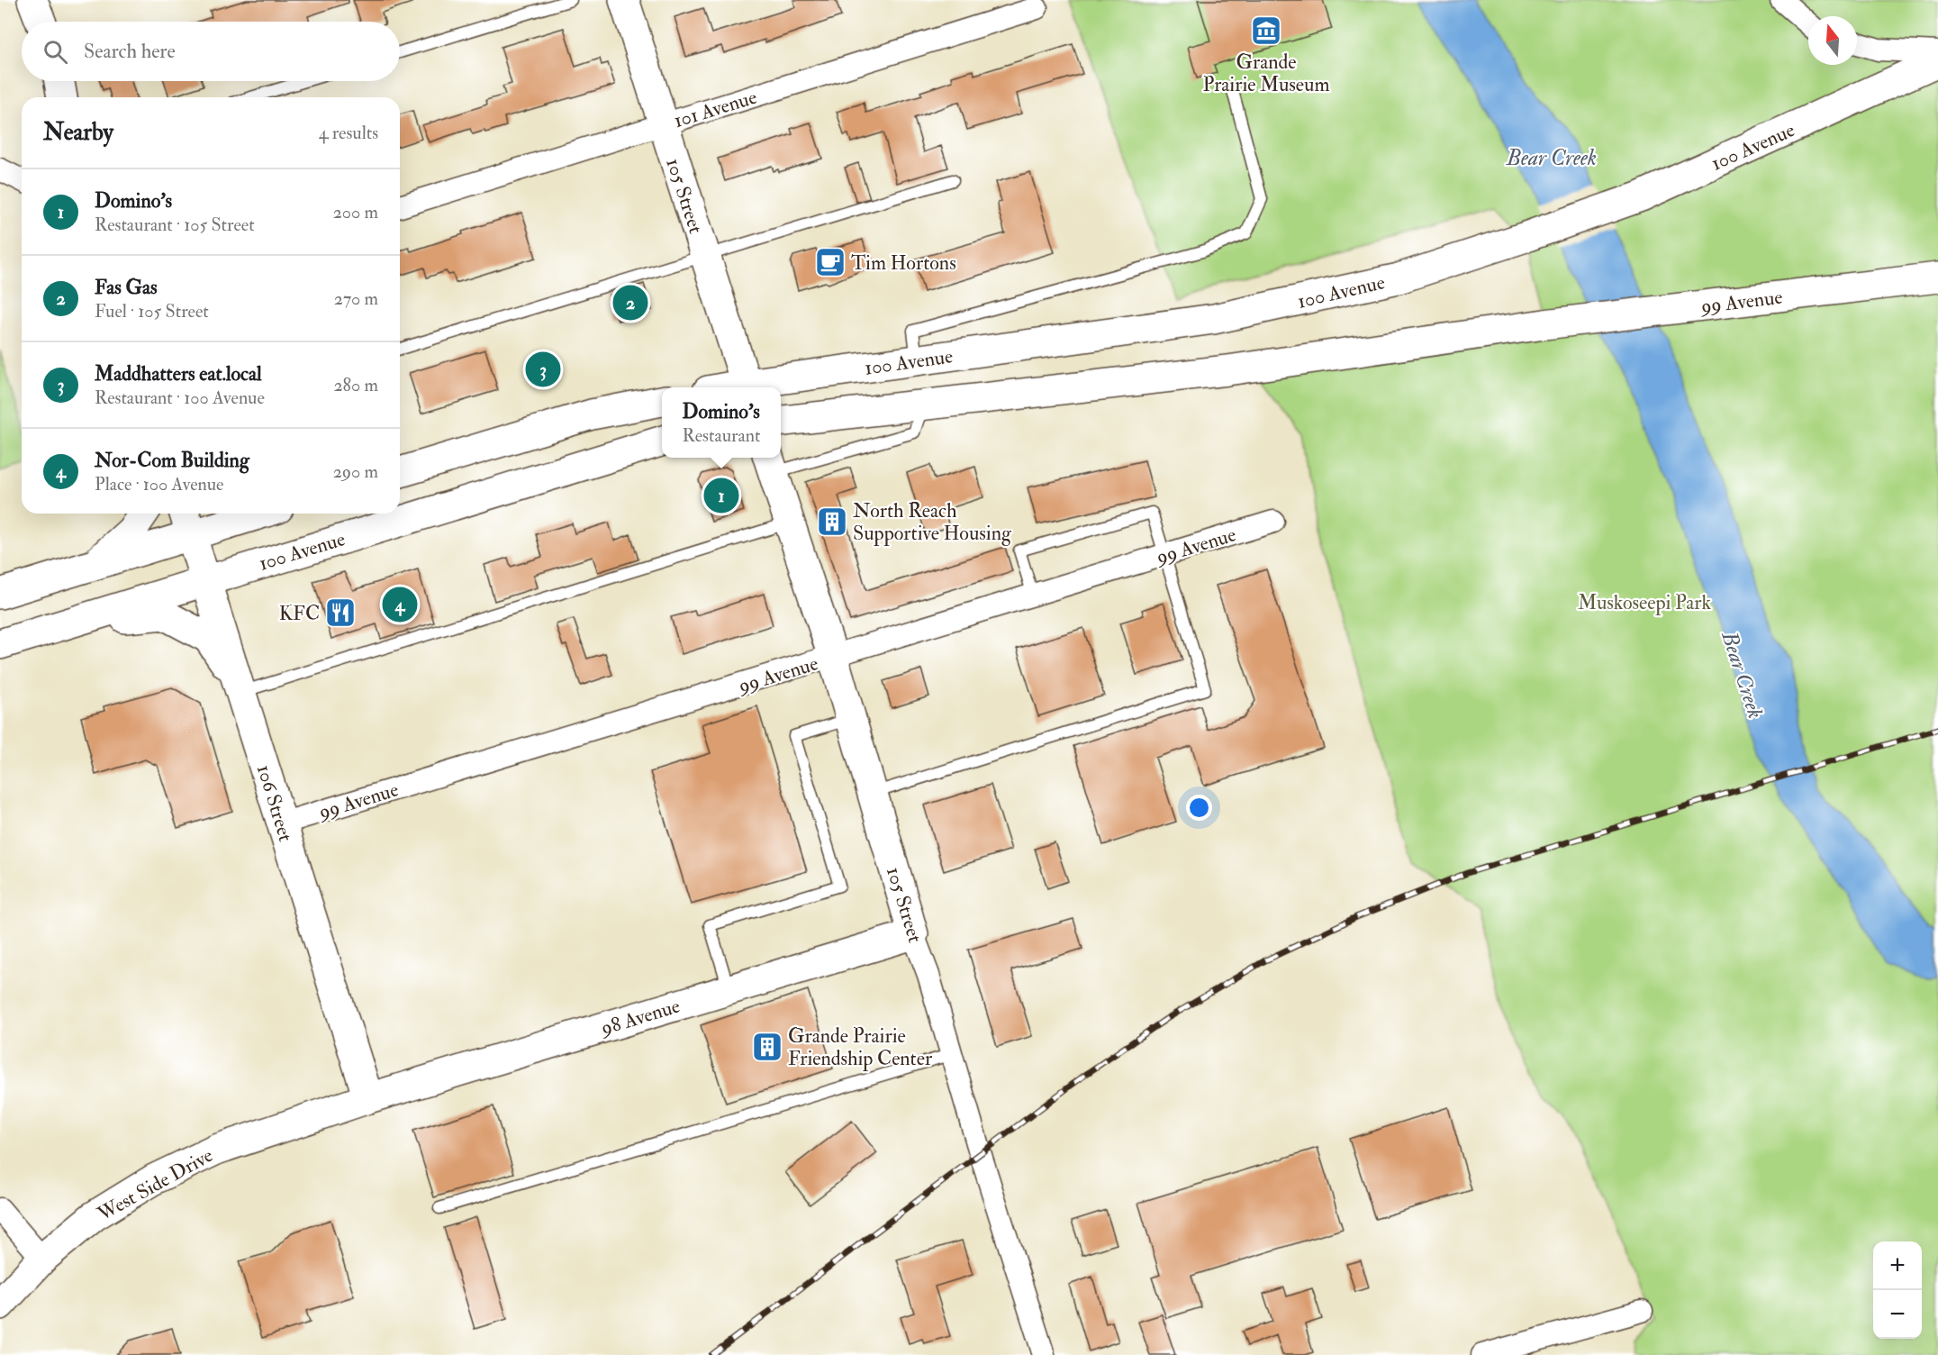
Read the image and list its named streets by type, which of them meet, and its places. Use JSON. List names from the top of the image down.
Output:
{
  "streets": {
    "main road": [
      "100 Avenue",
      "105 Street",
      "99 Avenue",
      "106 Street",
      "98 Avenue",
      "West Side Drive"
    ],
    "street": ["101 Avenue"]
  },
  "crossings": [
    ["101 Avenue", "105 Street"],
    ["100 Avenue", "105 Street"],
    ["100 Avenue", "106 Street"],
    ["105 Street", "99 Avenue"],
    ["105 Street", "98 Avenue"],
    ["99 Avenue", "106 Street"],
    ["106 Street", "98 Avenue"],
    ["106 Street", "West Side Drive"],
    ["98 Avenue", "West Side Drive"]
  ],
  "water": ["Bear Creek"],
  "parks": ["Muskoseepi Park"],
  "places": {
    "museum": ["Grande Prairie Museum"],
    "cafe": ["Tim Hortons"],
    "building": ["North Reach Supportive Housing", "Grande Prairie Friendship Center"],
    "restaurant": ["KFC"]
  },
  "north": "top",
  "page": {
    "search": "Search here",
    "heading": ["Nearby", "4 results"],
    "list": [
      {
        "mark": "1",
        "name": "Domino's",
        "note": "Restaurant · 105 Street",
        "value": "200 m"
      },
      {
        "mark": "2",
        "name": "Fas Gas",
        "note": "Fuel · 105 Street",
        "value": "270 m"
      },
      {
        "mark": "3",
        "name": "Maddhatters eat.local",
        "note": "Restaurant · 100 Avenue",
        "value": "280 m"
      },
      {
        "mark": "4",
        "name": "Nor-Com Building",
        "note": "Place · 100 Avenue",
        "value": "290 m"
      }
    ],
    "pins": [
      "2",
      "3",
      "1",
      "4"
    ],
    "popup": ["Domino's", "Restaurant"],
    "map_buttons": ["+", "−"]
  }
}
